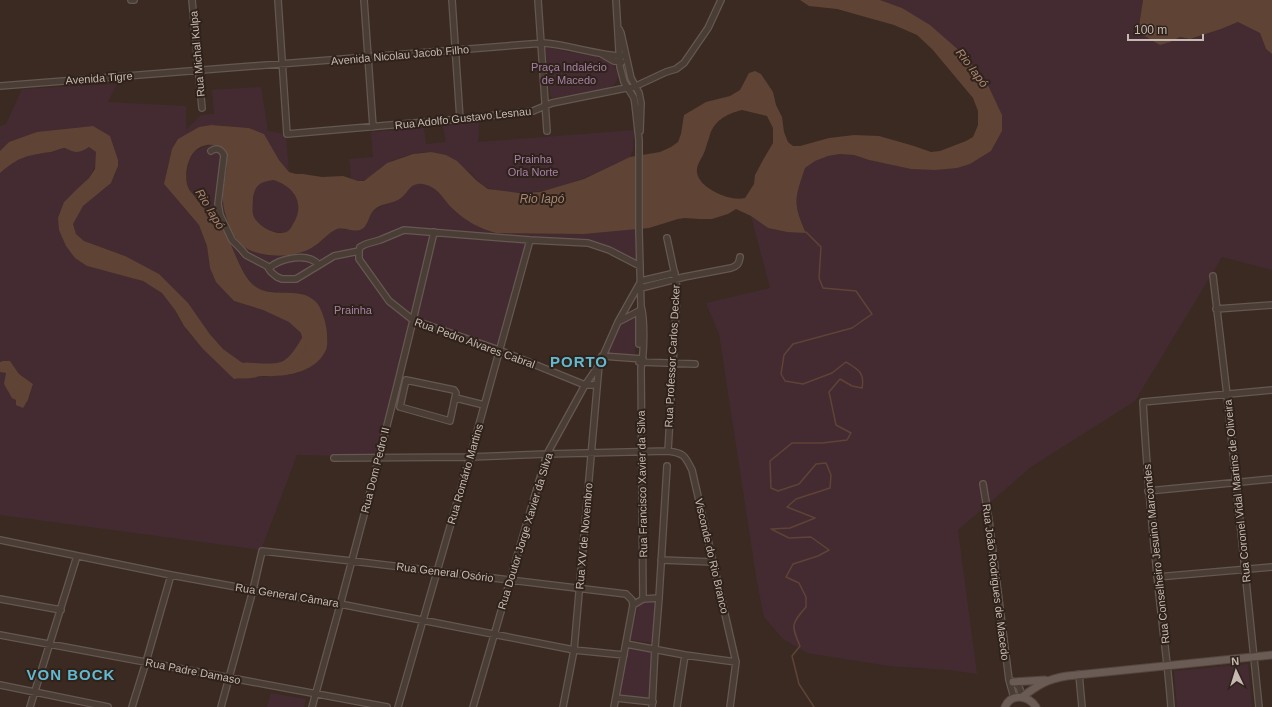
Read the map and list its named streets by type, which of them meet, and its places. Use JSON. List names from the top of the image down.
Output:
{
  "streets": {
    "street": [
      "Rua Michal Kulpa",
      "Avenida Nicolau Jacob Filho",
      "Avenida Tigre",
      "Rua Adolfo Gustavo Lesnau",
      "Rua Pedro Alvares Cabral",
      "Rua Professor Carlos Decker",
      "Rua Dom Pedro II",
      "Rua Romário Martins",
      "Rua Francisco Xavier da Silva",
      "Rua Coronel Vidal Martins de Oliveira",
      "Rua Doutor Jorge Xavier da Silva",
      "Rua XV de Novembro",
      "Rua Conselheiro Jesuino Marcondes",
      "Visconde do Rio Branco",
      "Rua General Osório",
      "Rua João Rodrigues de Macedo",
      "Rua General Câmara",
      "Rua Padre Damaso"
    ]
  },
  "crossings": [
    ["Rua Michal Kulpa", "Avenida Nicolau Jacob Filho"],
    ["Rua Michal Kulpa", "Avenida Tigre"],
    ["Avenida Nicolau Jacob Filho", "Avenida Tigre"],
    ["Avenida Nicolau Jacob Filho", "Rua Adolfo Gustavo Lesnau"],
    ["Rua Pedro Alvares Cabral", "Rua Dom Pedro II"],
    ["Rua Pedro Alvares Cabral", "Rua Romário Martins"],
    ["Rua Pedro Alvares Cabral", "Rua Doutor Jorge Xavier da Silva"],
    ["Rua Professor Carlos Decker", "Visconde do Rio Branco"],
    ["Rua Dom Pedro II", "Rua General Osório"],
    ["Rua Dom Pedro II", "Rua General Câmara"],
    ["Rua Dom Pedro II", "Rua Padre Damaso"],
    ["Rua Romário Martins", "Rua General Osório"],
    ["Rua Romário Martins", "Rua General Câmara"],
    ["Rua Coronel Vidal Martins de Oliveira", "Rua Conselheiro Jesuino Marcondes"],
    ["Rua Doutor Jorge Xavier da Silva", "Rua XV de Novembro"],
    ["Rua Doutor Jorge Xavier da Silva", "Rua General Osório"],
    ["Rua Doutor Jorge Xavier da Silva", "Rua General Câmara"],
    ["Rua XV de Novembro", "Rua General Osório"],
    ["Rua XV de Novembro", "Rua General Câmara"],
    ["Rua General Osório", "Rua General Câmara"]
  ],
  "districts": ["PORTO", "VON BOCK"],
  "water": ["Rio Iapó"],
  "parks": ["Praça Indalécio de Macedo", "Prainha Orla Norte", "Prainha"],
  "scale_bar": "100 m",
  "north": "top"
}
